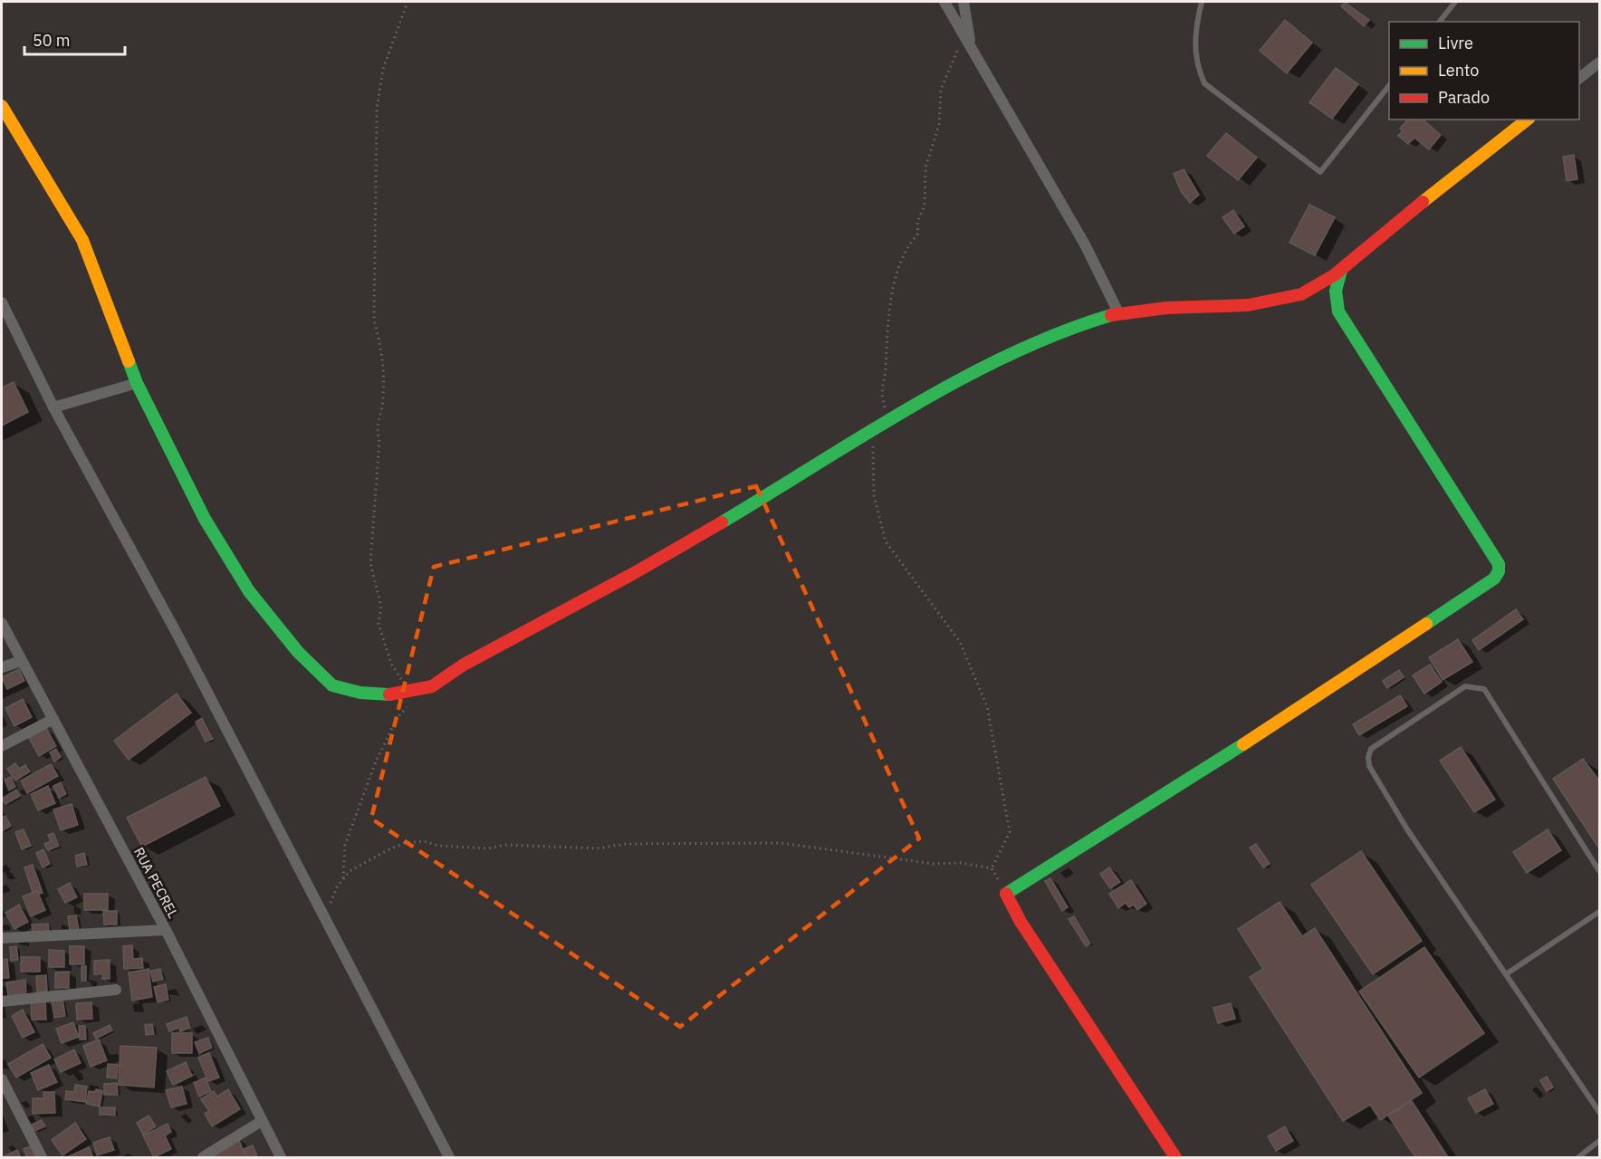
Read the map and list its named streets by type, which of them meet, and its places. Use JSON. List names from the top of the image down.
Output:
{
  "streets": {
    "street": ["RUA PECREL"]
  },
  "legend": ["Livre", "Lento", "Parado"],
  "scale_bar": "50 m"
}
